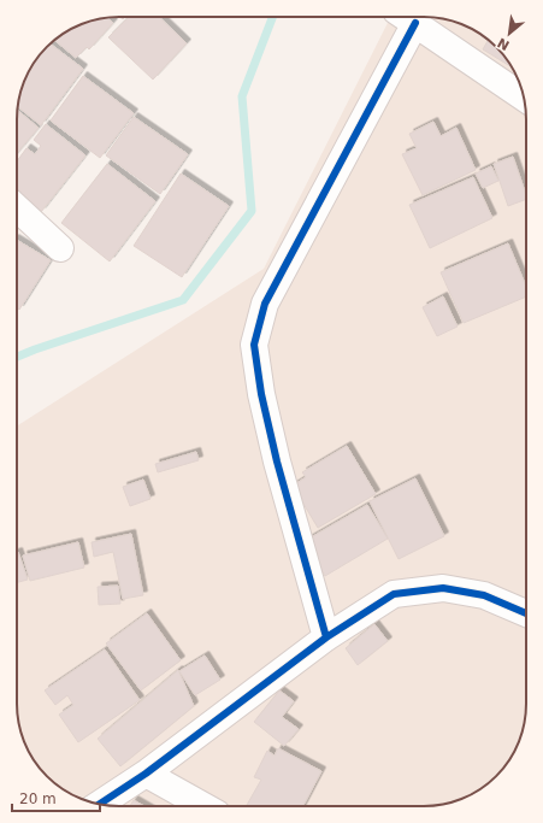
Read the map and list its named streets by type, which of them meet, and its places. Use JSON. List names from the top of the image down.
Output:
{
  "scale_bar": "20 m",
  "north": "bottom left"
}
